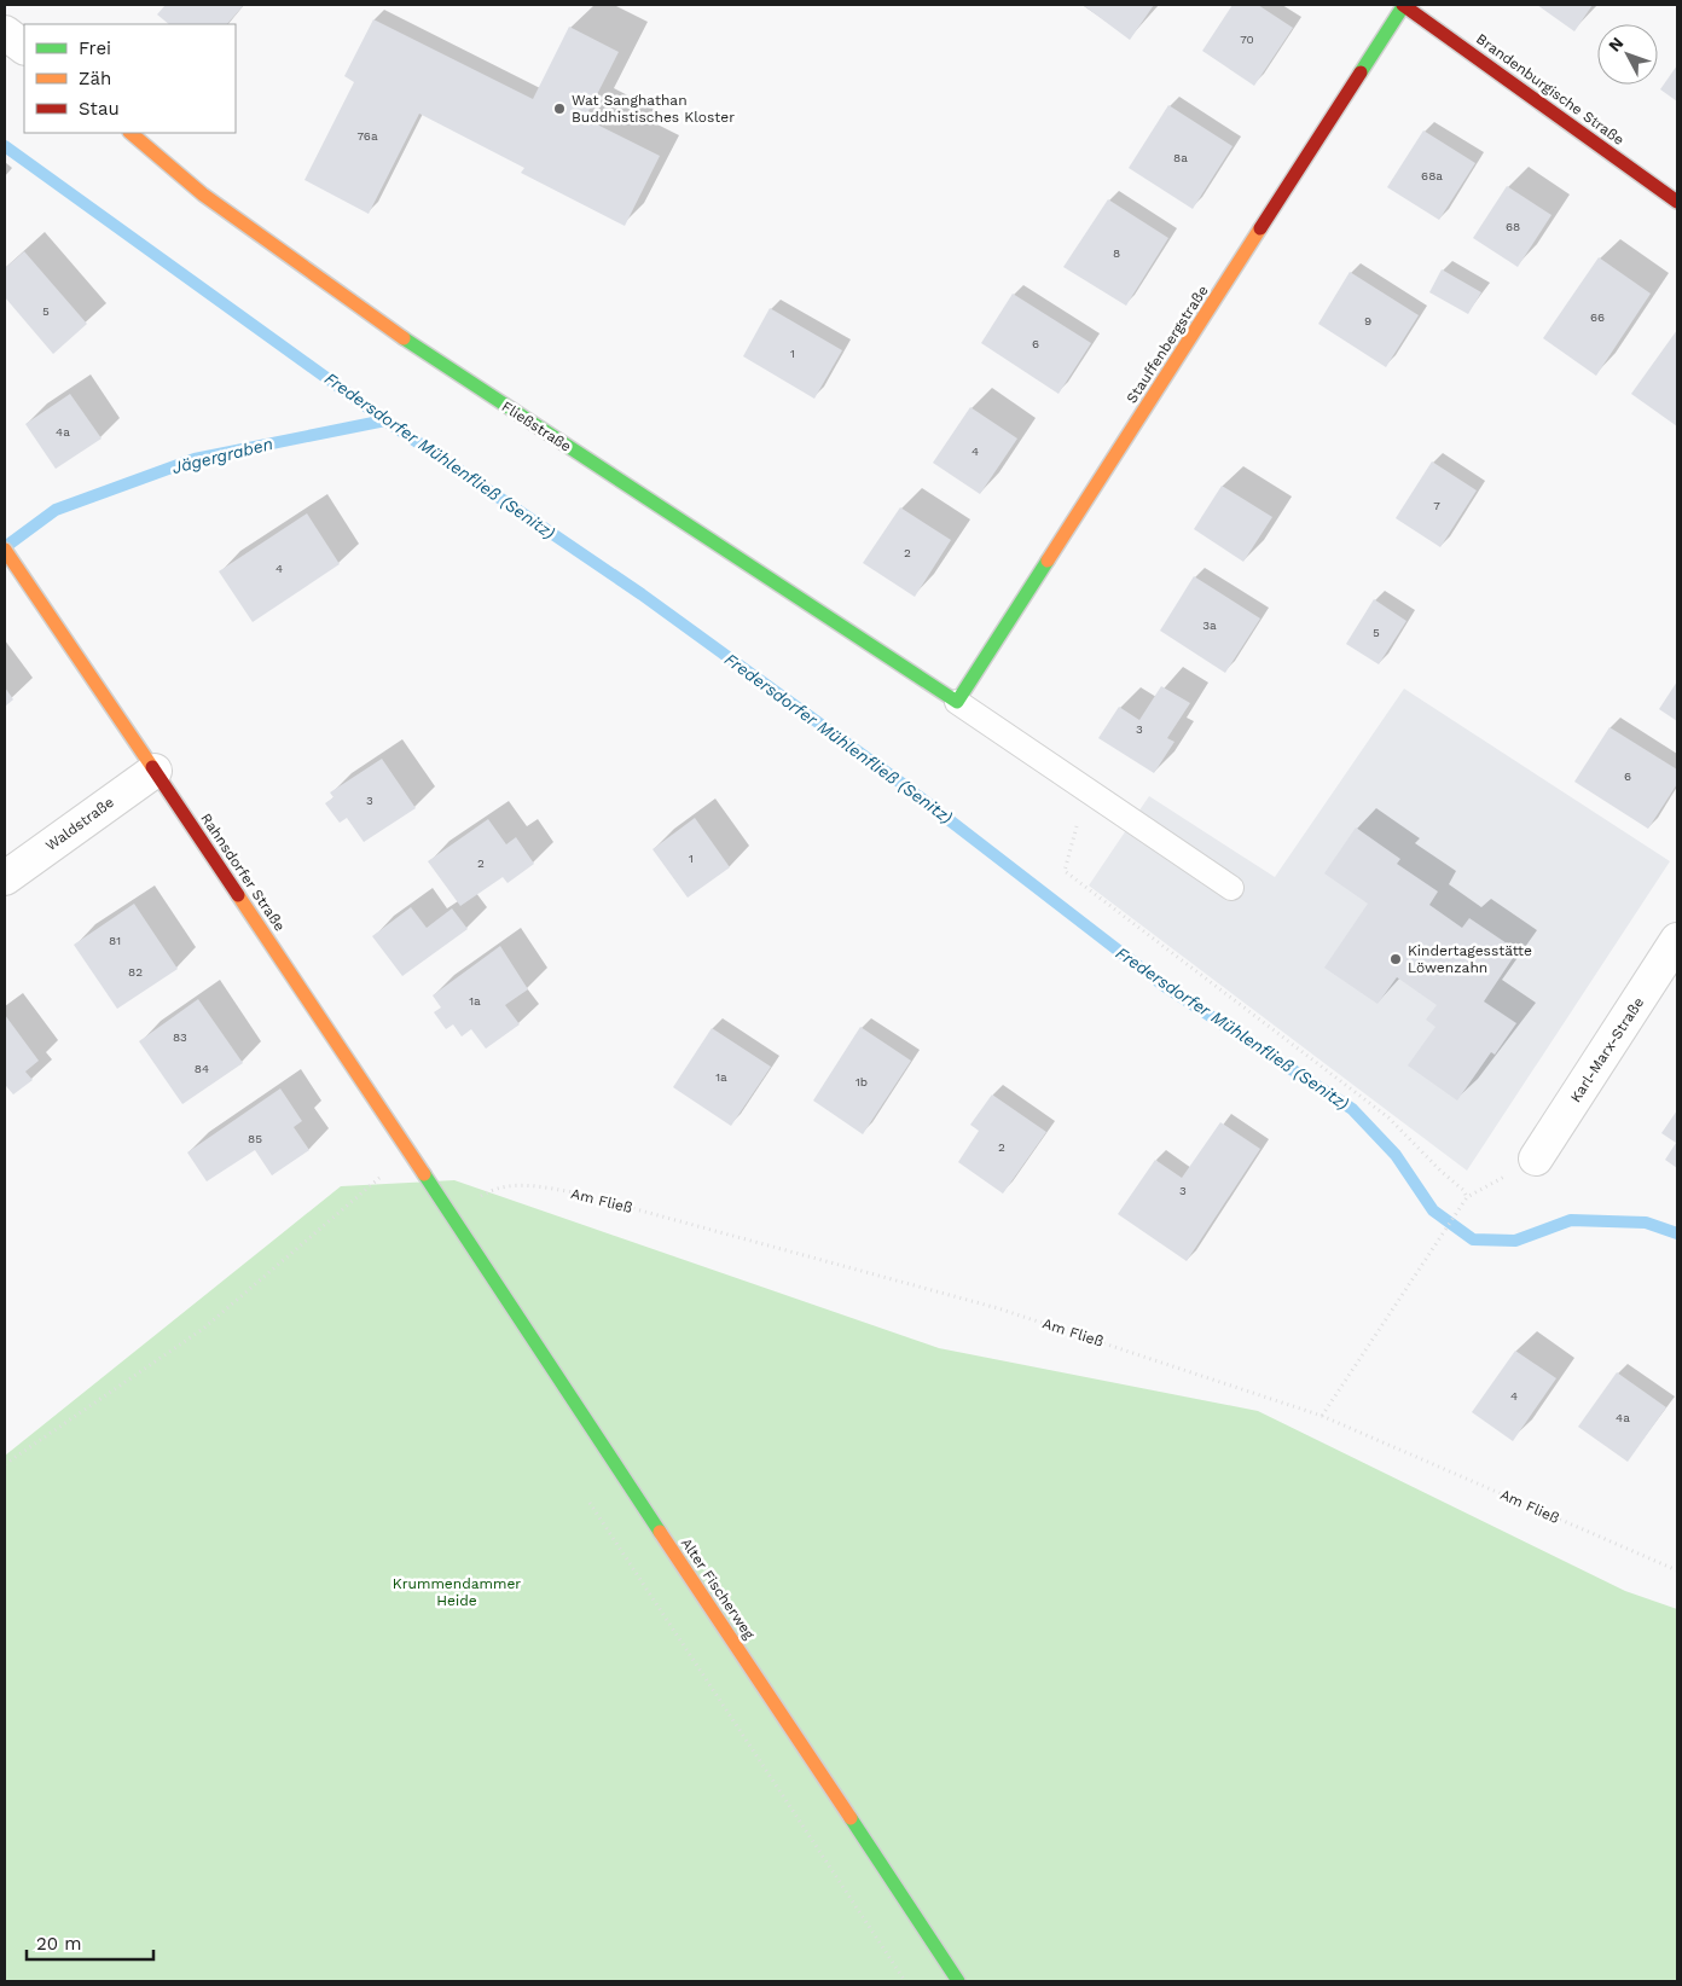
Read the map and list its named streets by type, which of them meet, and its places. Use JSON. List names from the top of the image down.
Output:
{
  "streets": {
    "street": [
      "Brandenburgische Straße",
      "Stauffenbergstraße",
      "Fließstraße",
      "Waldstraße",
      "Rahnsdorfer Straße",
      "Karl-Marx-Straße",
      "Alter Fischerweg"
    ],
    "path": ["Am Fließ"]
  },
  "crossings": [
    ["Brandenburgische Straße", "Stauffenbergstraße"],
    ["Stauffenbergstraße", "Fließstraße"],
    ["Waldstraße", "Rahnsdorfer Straße"],
    ["Rahnsdorfer Straße", "Am Fließ"],
    ["Rahnsdorfer Straße", "Alter Fischerweg"],
    ["Am Fließ", "Alter Fischerweg"]
  ],
  "water": ["Jägergraben", "Fredersdorfer Mühlenfließ (Senitz)"],
  "parks": ["Krummendammer Heide"],
  "places": ["Wat Sanghathan Buddhistisches Kloster", "Kindertagesstätte Löwenzahn"],
  "house_numbers": [
    "70",
    "76a",
    "8a",
    "68a",
    "68",
    "8",
    "5",
    "66",
    "9",
    "6",
    "1",
    "4a",
    "4",
    "7",
    "2",
    "4",
    "3a",
    "5",
    "3",
    "6",
    "3",
    "1",
    "2",
    "81",
    "82",
    "1a",
    "83",
    "84",
    "1a",
    "1b",
    "85",
    "2",
    "3",
    "4",
    "4a"
  ],
  "legend": ["Frei", "Zäh", "Stau"],
  "scale_bar": "20 m",
  "north": "top left"
}
